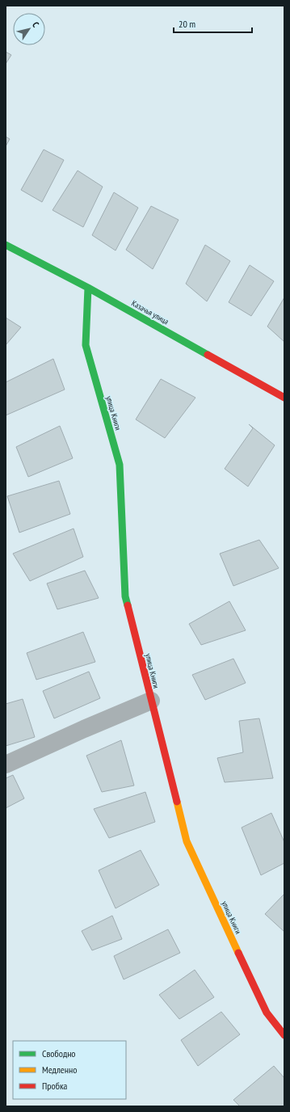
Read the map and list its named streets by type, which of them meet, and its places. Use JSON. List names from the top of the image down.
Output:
{
  "streets": {
    "street": ["Казачья улица", "улица Книги"]
  },
  "crossings": [
    ["Казачья улица", "улица Книги"]
  ],
  "legend": ["Свободно", "Медленно", "Пробка"],
  "scale_bar": "20 m",
  "north": "top right"
}
